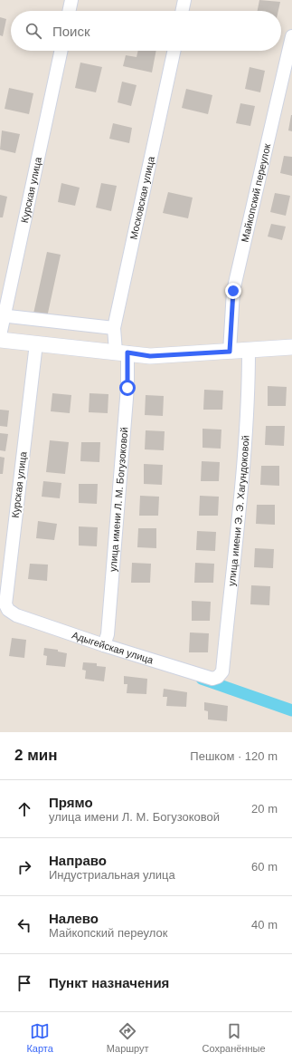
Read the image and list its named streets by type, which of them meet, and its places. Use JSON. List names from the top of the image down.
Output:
{
  "streets": {
    "street": [
      "Курская улица",
      "Майкопский переулок",
      "Московская улица",
      "улица имени Л. М. Богузоковой",
      "улица имени Э. Э. Хагундоковой",
      "Адыгейская улица"
    ]
  },
  "crossings": [
    ["Курская улица", "Адыгейская улица"],
    ["Московская улица", "улица имени Л. М. Богузоковой"],
    ["улица имени Л. М. Богузоковой", "Адыгейская улица"],
    ["улица имени Э. Э. Хагундоковой", "Адыгейская улица"]
  ],
  "page": {
    "search": "Поиск",
    "heading": ["2 мин", "Пешком · 120 m"],
    "list": [
      ["Прямо", "улица имени Л. М. Богузоковой", "20 m"],
      ["Направо", "Индустриальная улица", "60 m"],
      ["Налево", "Майкопский переулок", "40 m"],
      "Пункт назначения"
    ],
    "nav": ["Карта", "Маршрут", "Сохранённые"]
  }
}
